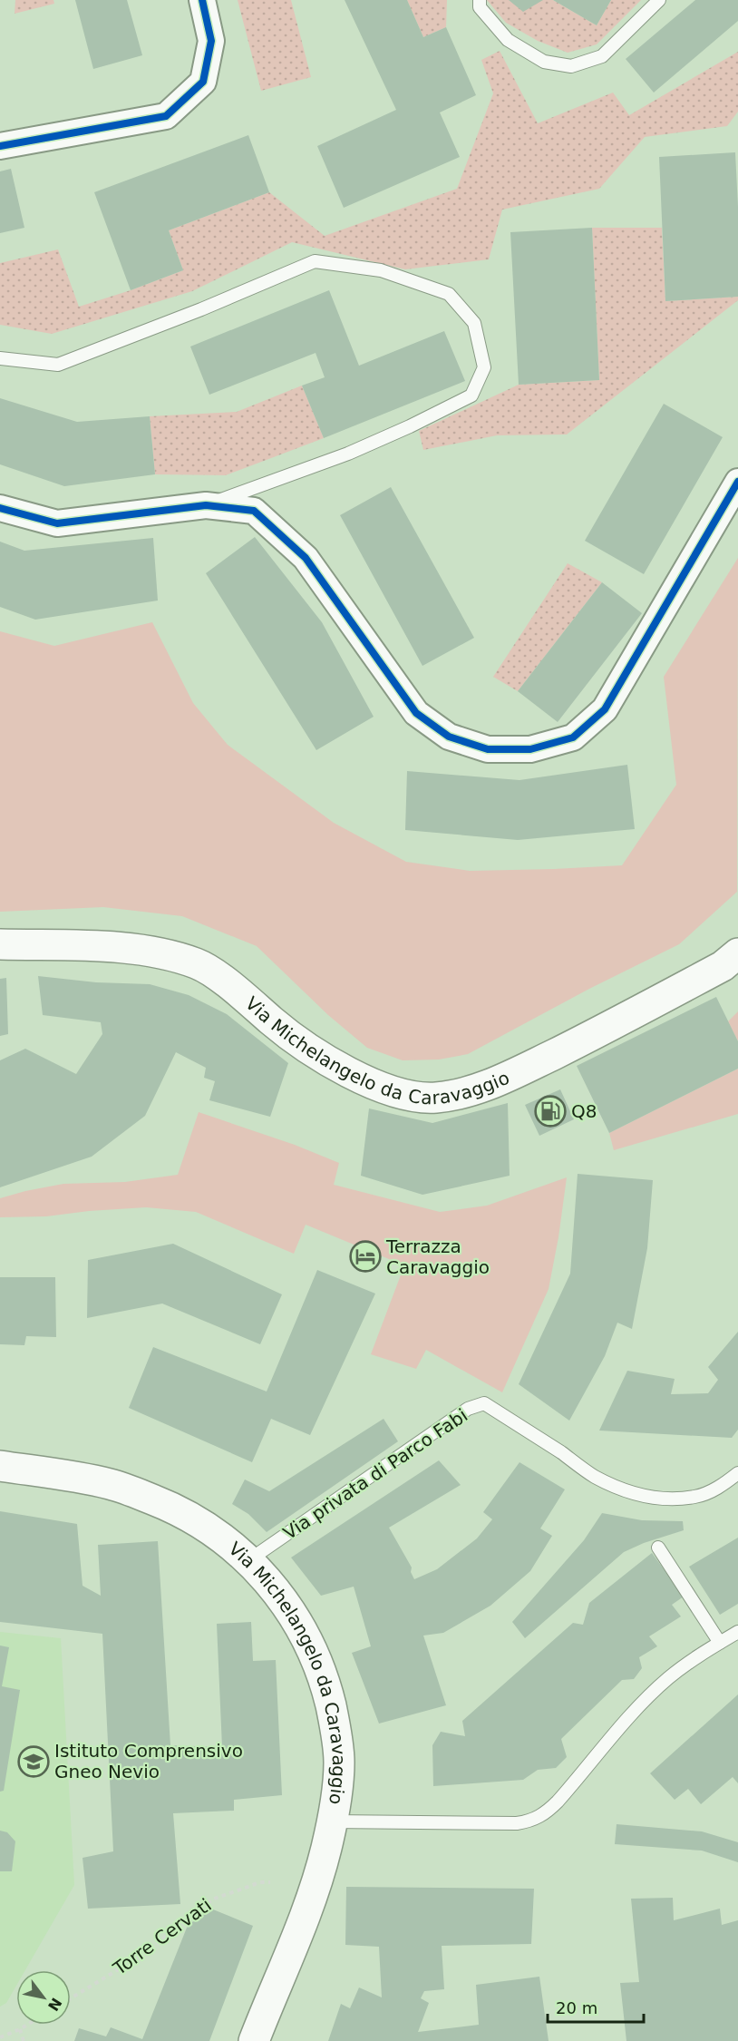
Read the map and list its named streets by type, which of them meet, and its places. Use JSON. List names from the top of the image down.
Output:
{
  "streets": {
    "main road": ["Via Michelangelo da Caravaggio"],
    "lane": ["Via privata di Parco Fabi"],
    "path": ["Torre Cervati"]
  },
  "crossings": [
    ["Via Michelangelo da Caravaggio", "Via privata di Parco Fabi"]
  ],
  "places": {
    "fuel station": ["Q8"],
    "hotel": ["Terrazza Caravaggio"],
    "school or university": ["Istituto Comprensivo Gneo Nevio"]
  },
  "scale_bar": "20 m",
  "north": "bottom right"
}
